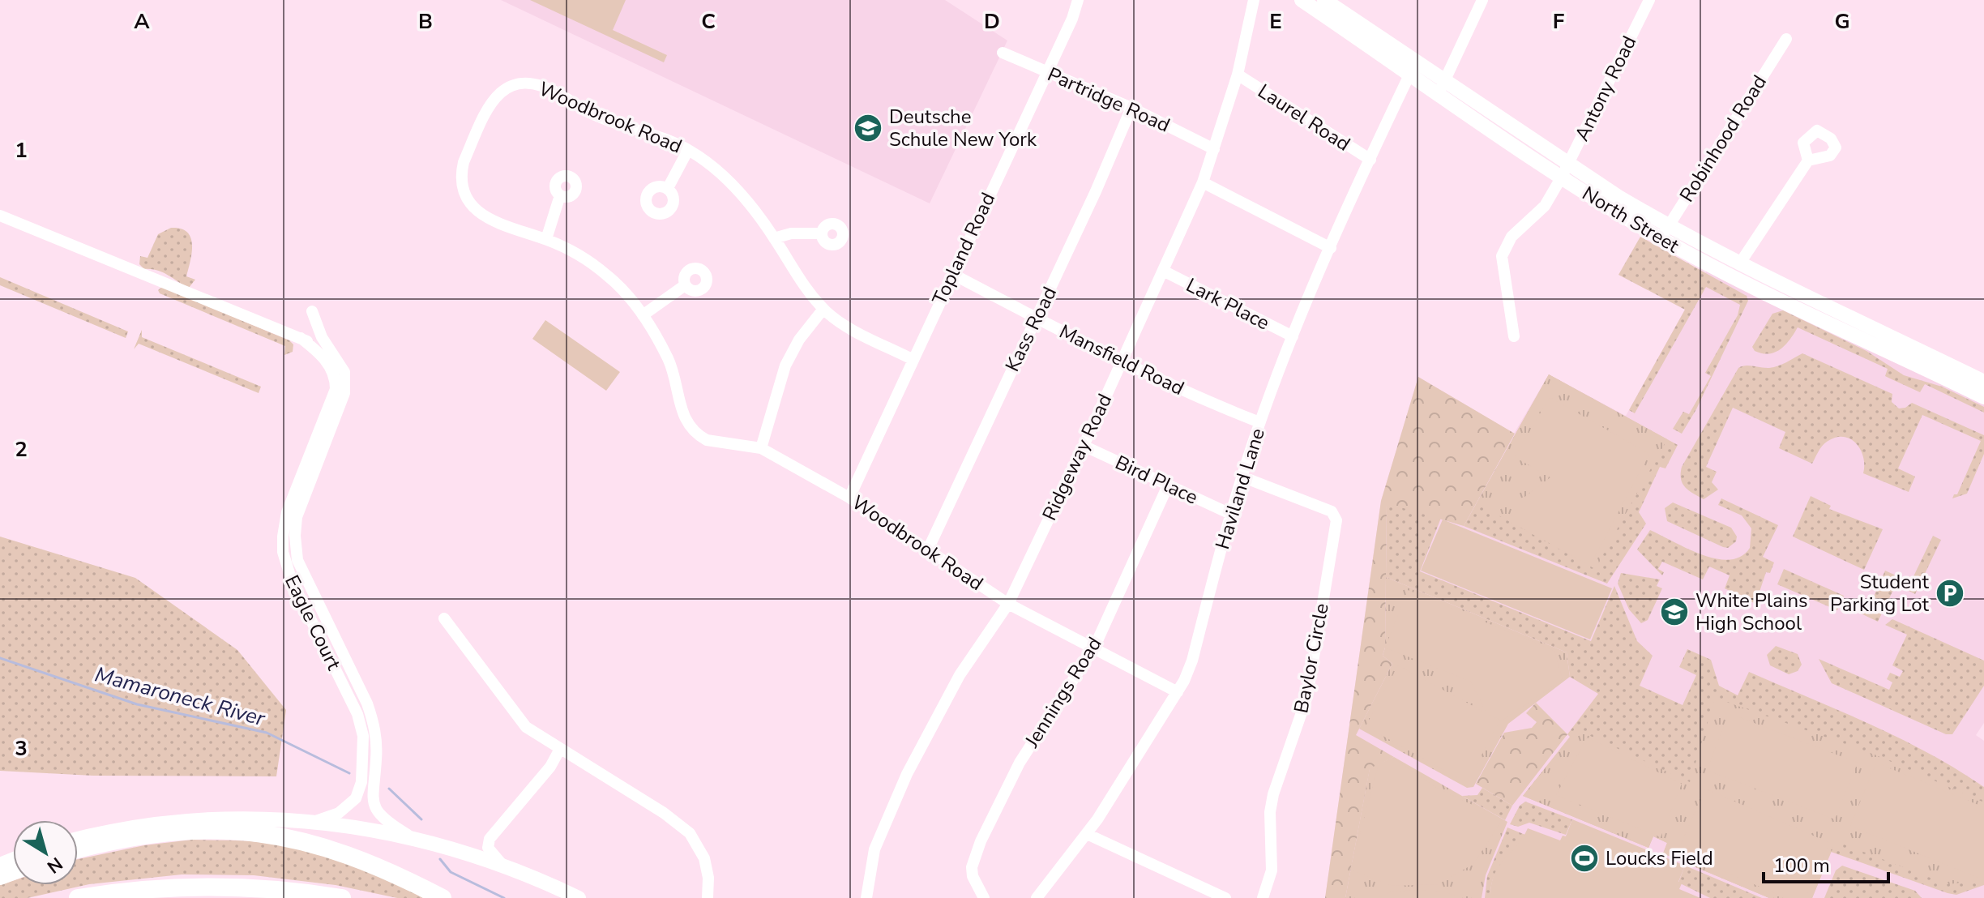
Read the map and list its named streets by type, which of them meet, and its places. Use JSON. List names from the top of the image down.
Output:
{
  "streets": {
    "main road": ["North Street"],
    "street": [
      "Antony Road",
      "Partridge Road",
      "Woodbrook Road",
      "Laurel Road",
      "Robinhood Road",
      "Topland Road",
      "Lark Place",
      "Kass Road",
      "Mansfield Road",
      "Ridgeway Road",
      "Bird Place",
      "Haviland Lane",
      "Eagle Court",
      "Baylor Circle",
      "Jennings Road"
    ]
  },
  "crossings": [
    ["Antony Road", "North Street"],
    ["Partridge Road", "Topland Road"],
    ["Partridge Road", "Kass Road"],
    ["Partridge Road", "Ridgeway Road"],
    ["Woodbrook Road", "Topland Road"],
    ["Woodbrook Road", "Kass Road"],
    ["Woodbrook Road", "Ridgeway Road"],
    ["Woodbrook Road", "Haviland Lane"],
    ["Woodbrook Road", "Jennings Road"],
    ["Laurel Road", "Ridgeway Road"],
    ["Laurel Road", "Haviland Lane"],
    ["Robinhood Road", "North Street"],
    ["North Street", "Haviland Lane"],
    ["Topland Road", "Mansfield Road"],
    ["Lark Place", "Ridgeway Road"],
    ["Lark Place", "Haviland Lane"],
    ["Kass Road", "Mansfield Road"],
    ["Mansfield Road", "Ridgeway Road"],
    ["Mansfield Road", "Haviland Lane"],
    ["Ridgeway Road", "Bird Place"],
    ["Bird Place", "Haviland Lane"],
    ["Bird Place", "Jennings Road"],
    ["Haviland Lane", "Baylor Circle"]
  ],
  "water": ["Mamaroneck River"],
  "places": {
    "school or university": ["Deutsche Schule New York", "White Plains High School"],
    "parking": ["Student Parking Lot"],
    "sports": ["Loucks Field"]
  },
  "scale_bar": "100 m",
  "north": "bottom right",
  "grid": {
    "columns": [
      "A",
      "B",
      "C",
      "D",
      "E",
      "F",
      "G"
    ],
    "rows": ["1", "2", "3"]
  }
}
